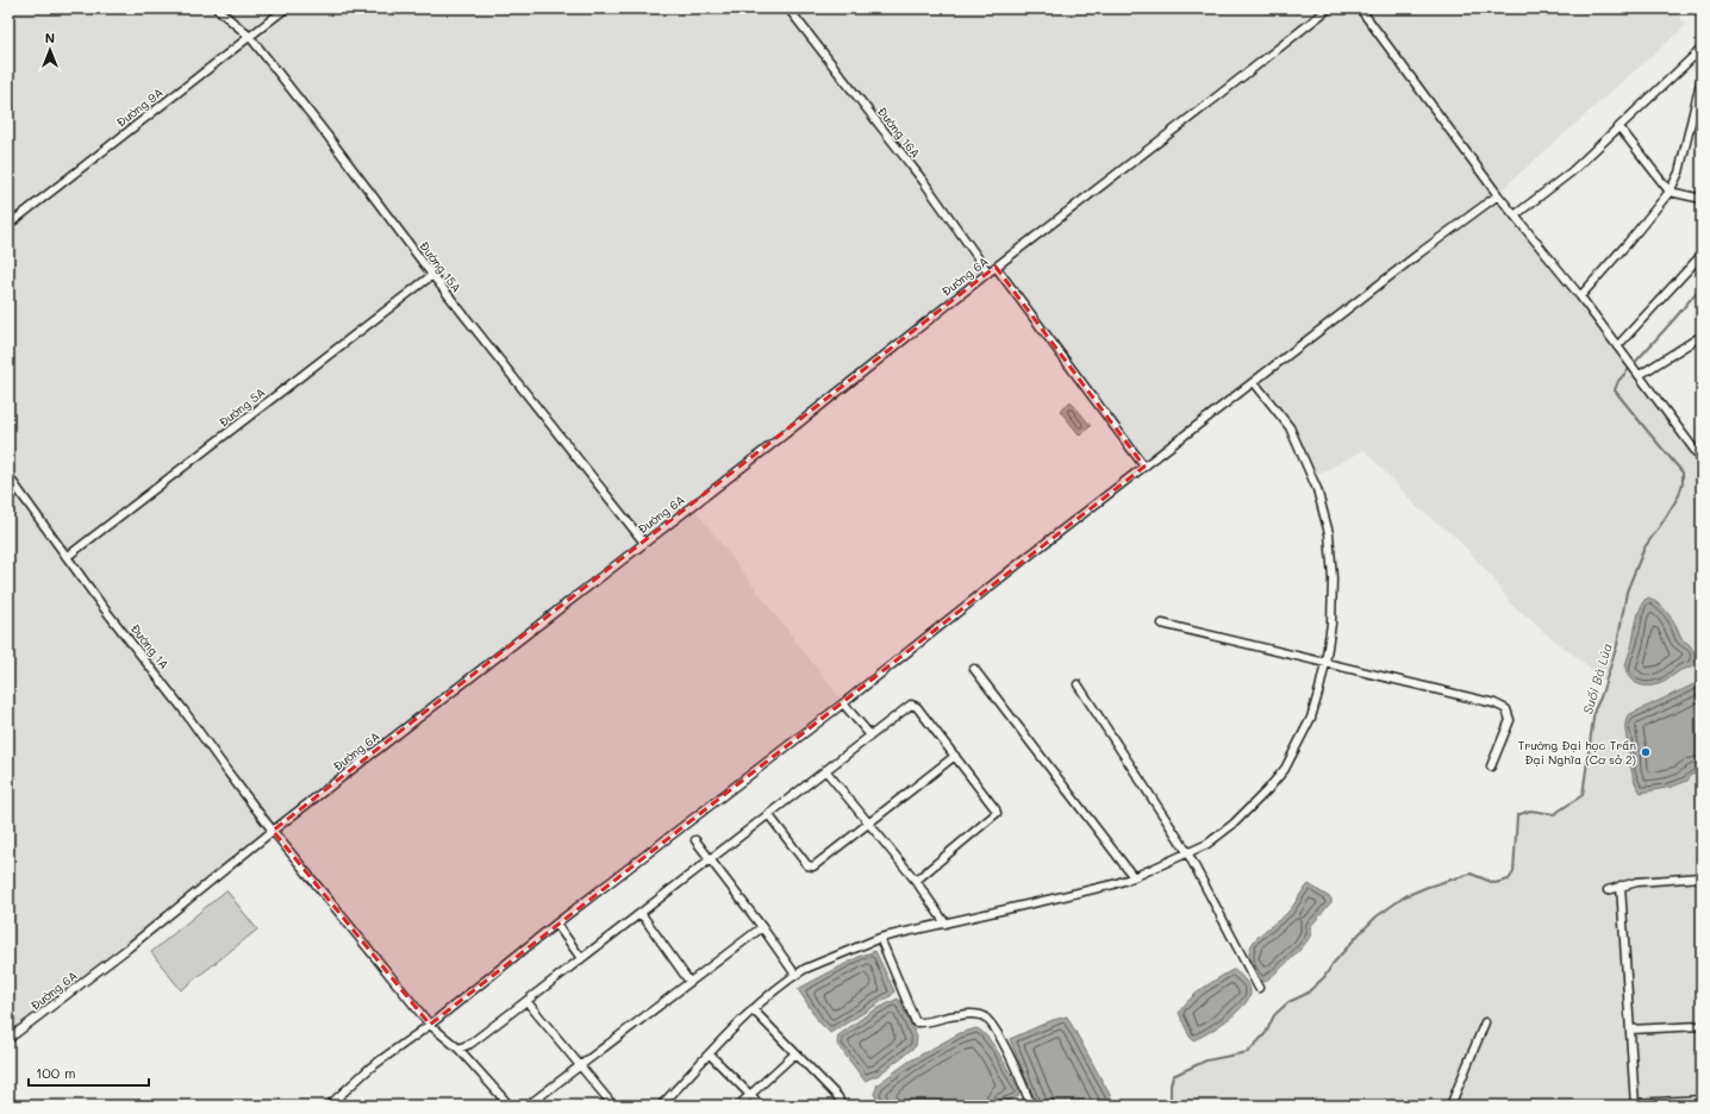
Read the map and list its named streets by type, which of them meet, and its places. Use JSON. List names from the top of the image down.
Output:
{
  "streets": {
    "street": [
      "Đường 9A",
      "Đường 16A",
      "Đường 15A",
      "Đường 6A",
      "Đường 5A",
      "Đường 1A"
    ]
  },
  "crossings": [
    ["Đường 9A", "Đường 15A"],
    ["Đường 16A", "Đường 6A"],
    ["Đường 15A", "Đường 6A"],
    ["Đường 15A", "Đường 5A"],
    ["Đường 6A", "Đường 1A"],
    ["Đường 5A", "Đường 1A"]
  ],
  "water": ["Suối Bà Lúa"],
  "places": ["Trường Đại học Trần Đại Nghĩa (Cơ sở 2)"],
  "scale_bar": "100 m",
  "north": "top"
}
